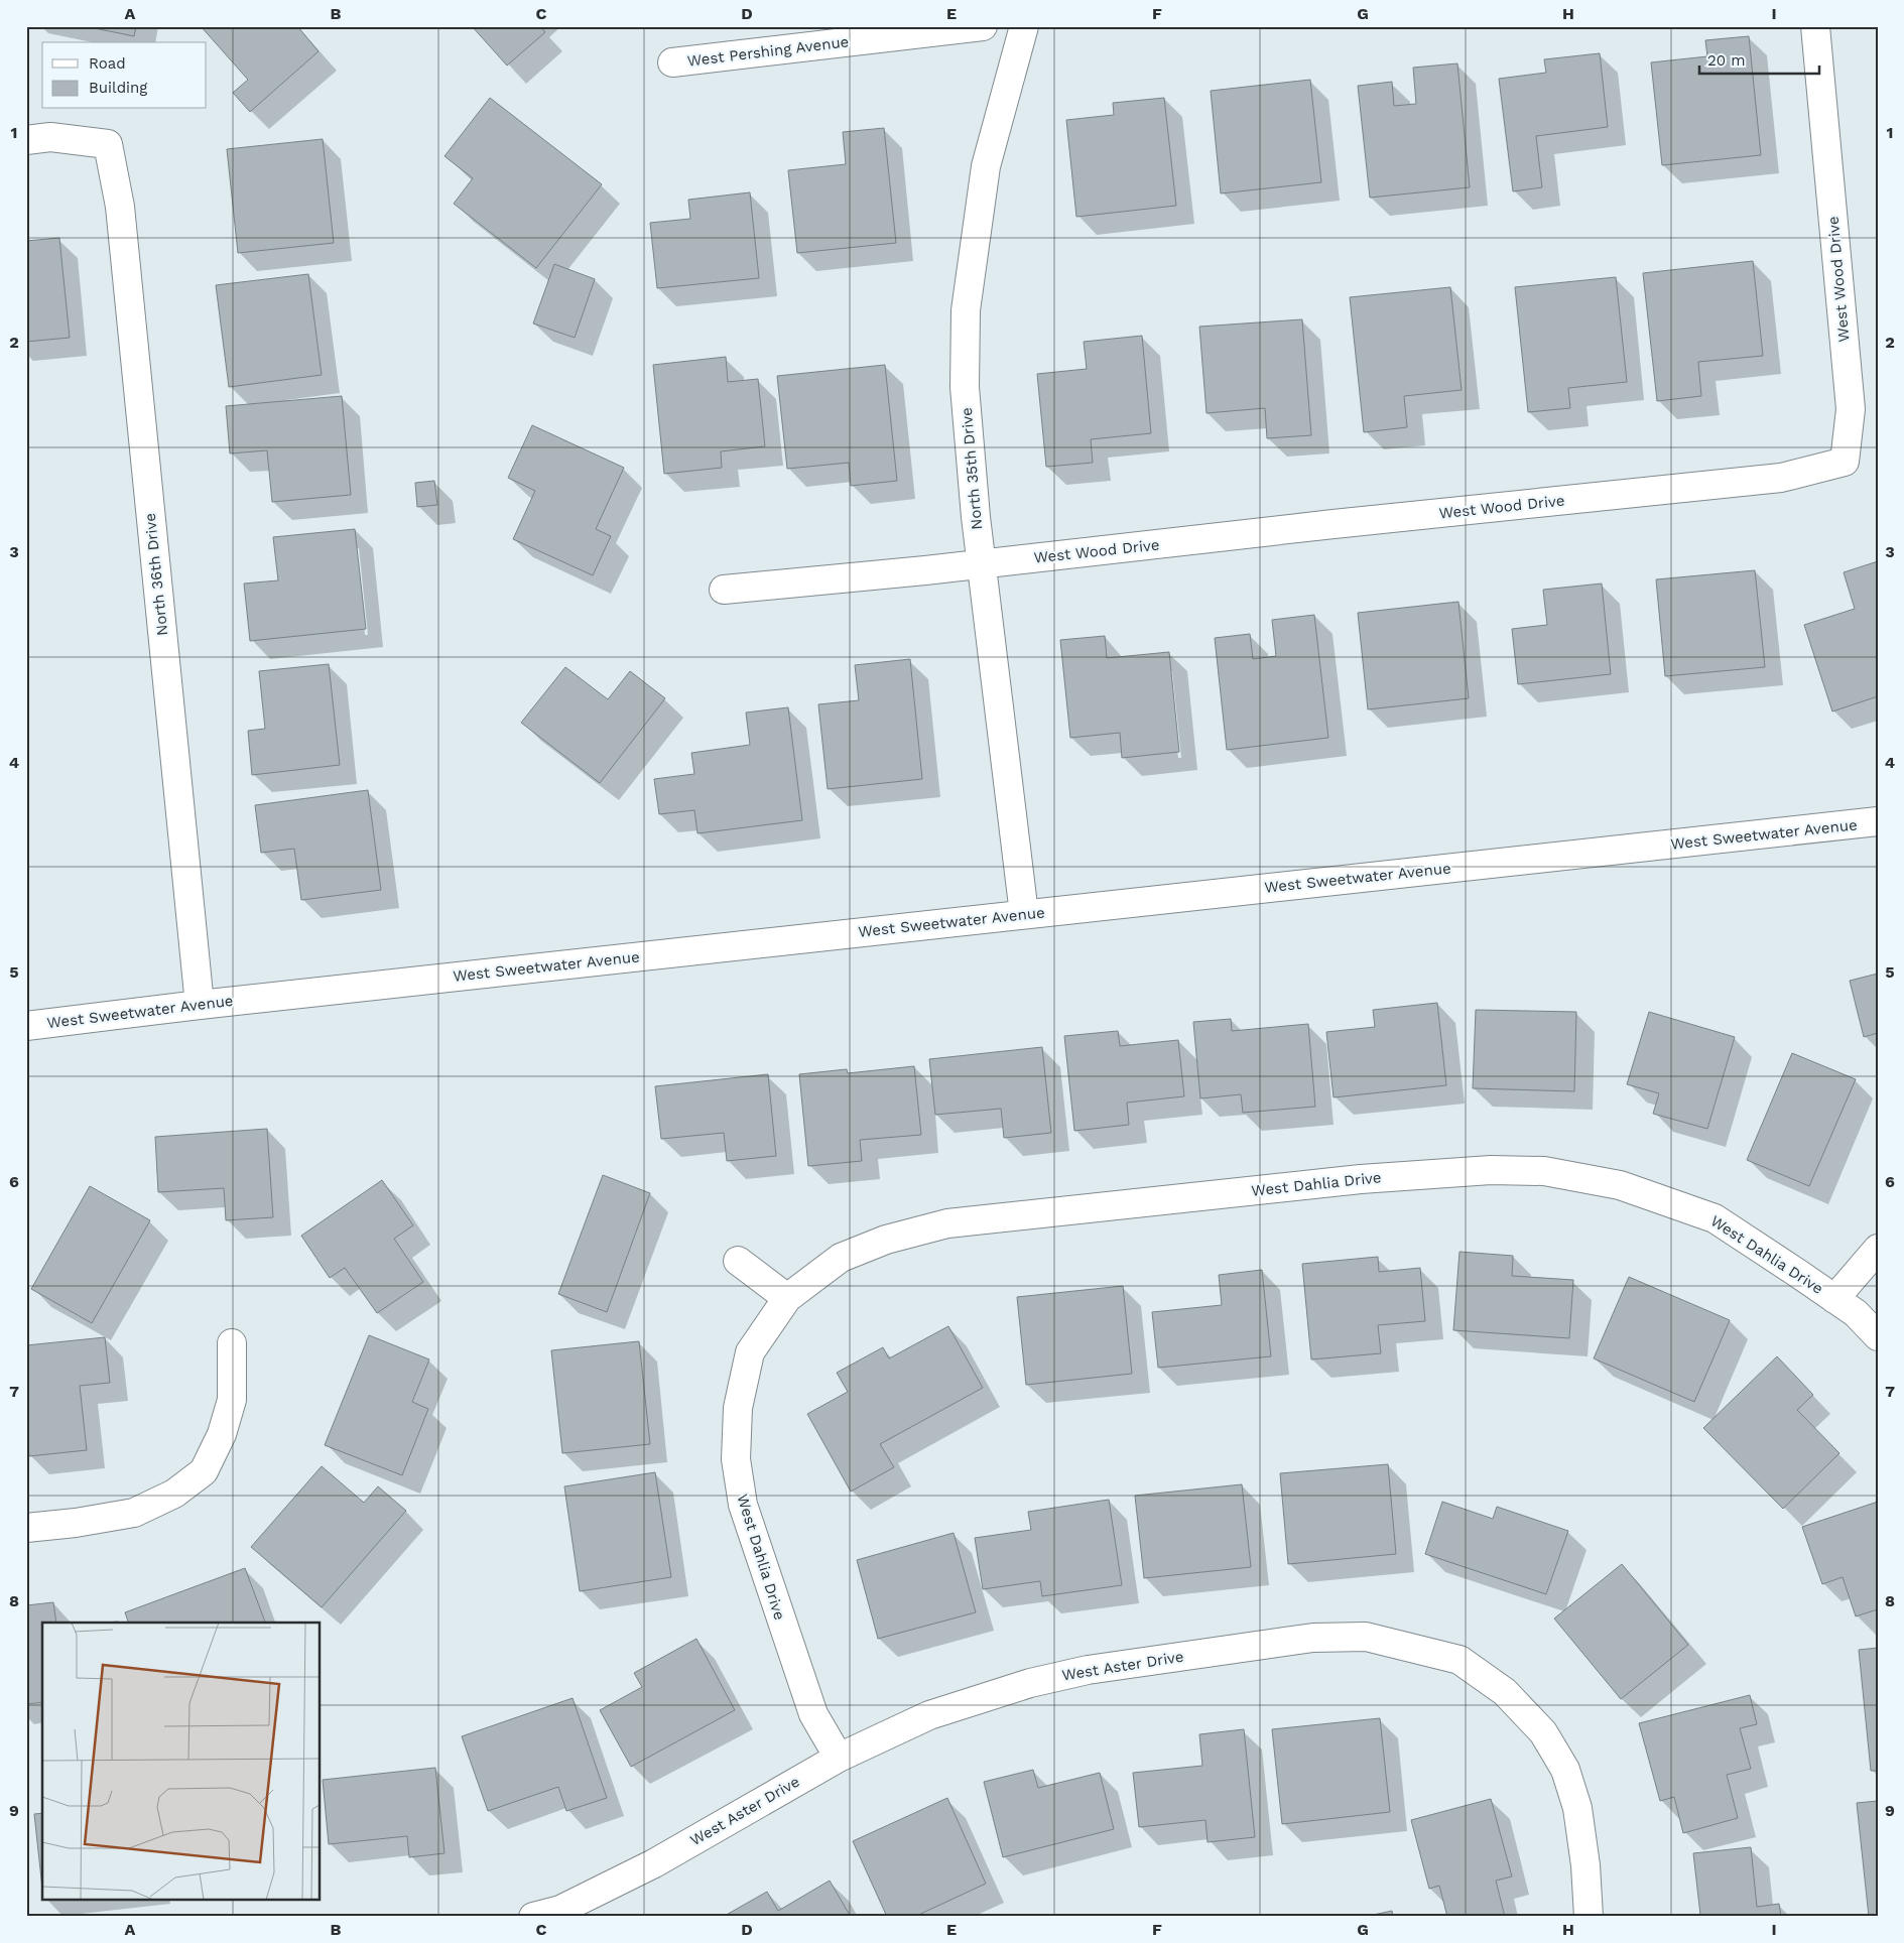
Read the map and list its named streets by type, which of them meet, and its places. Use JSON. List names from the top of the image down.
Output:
{
  "streets": {
    "street": [
      "West Pershing Avenue",
      "West Wood Drive",
      "North 35th Drive",
      "North 36th Drive",
      "West Sweetwater Avenue",
      "West Dahlia Drive",
      "West Aster Drive"
    ]
  },
  "crossings": [
    ["West Wood Drive", "North 35th Drive"],
    ["North 35th Drive", "West Sweetwater Avenue"],
    ["North 36th Drive", "West Sweetwater Avenue"],
    ["West Dahlia Drive", "West Aster Drive"]
  ],
  "legend": ["Road", "Building"],
  "scale_bar": "20 m",
  "grid": {
    "columns": [
      "A",
      "B",
      "C",
      "D",
      "E",
      "F",
      "G",
      "H",
      "I"
    ],
    "rows": [
      "1",
      "2",
      "3",
      "4",
      "5",
      "6",
      "7",
      "8",
      "9"
    ]
  }
}
